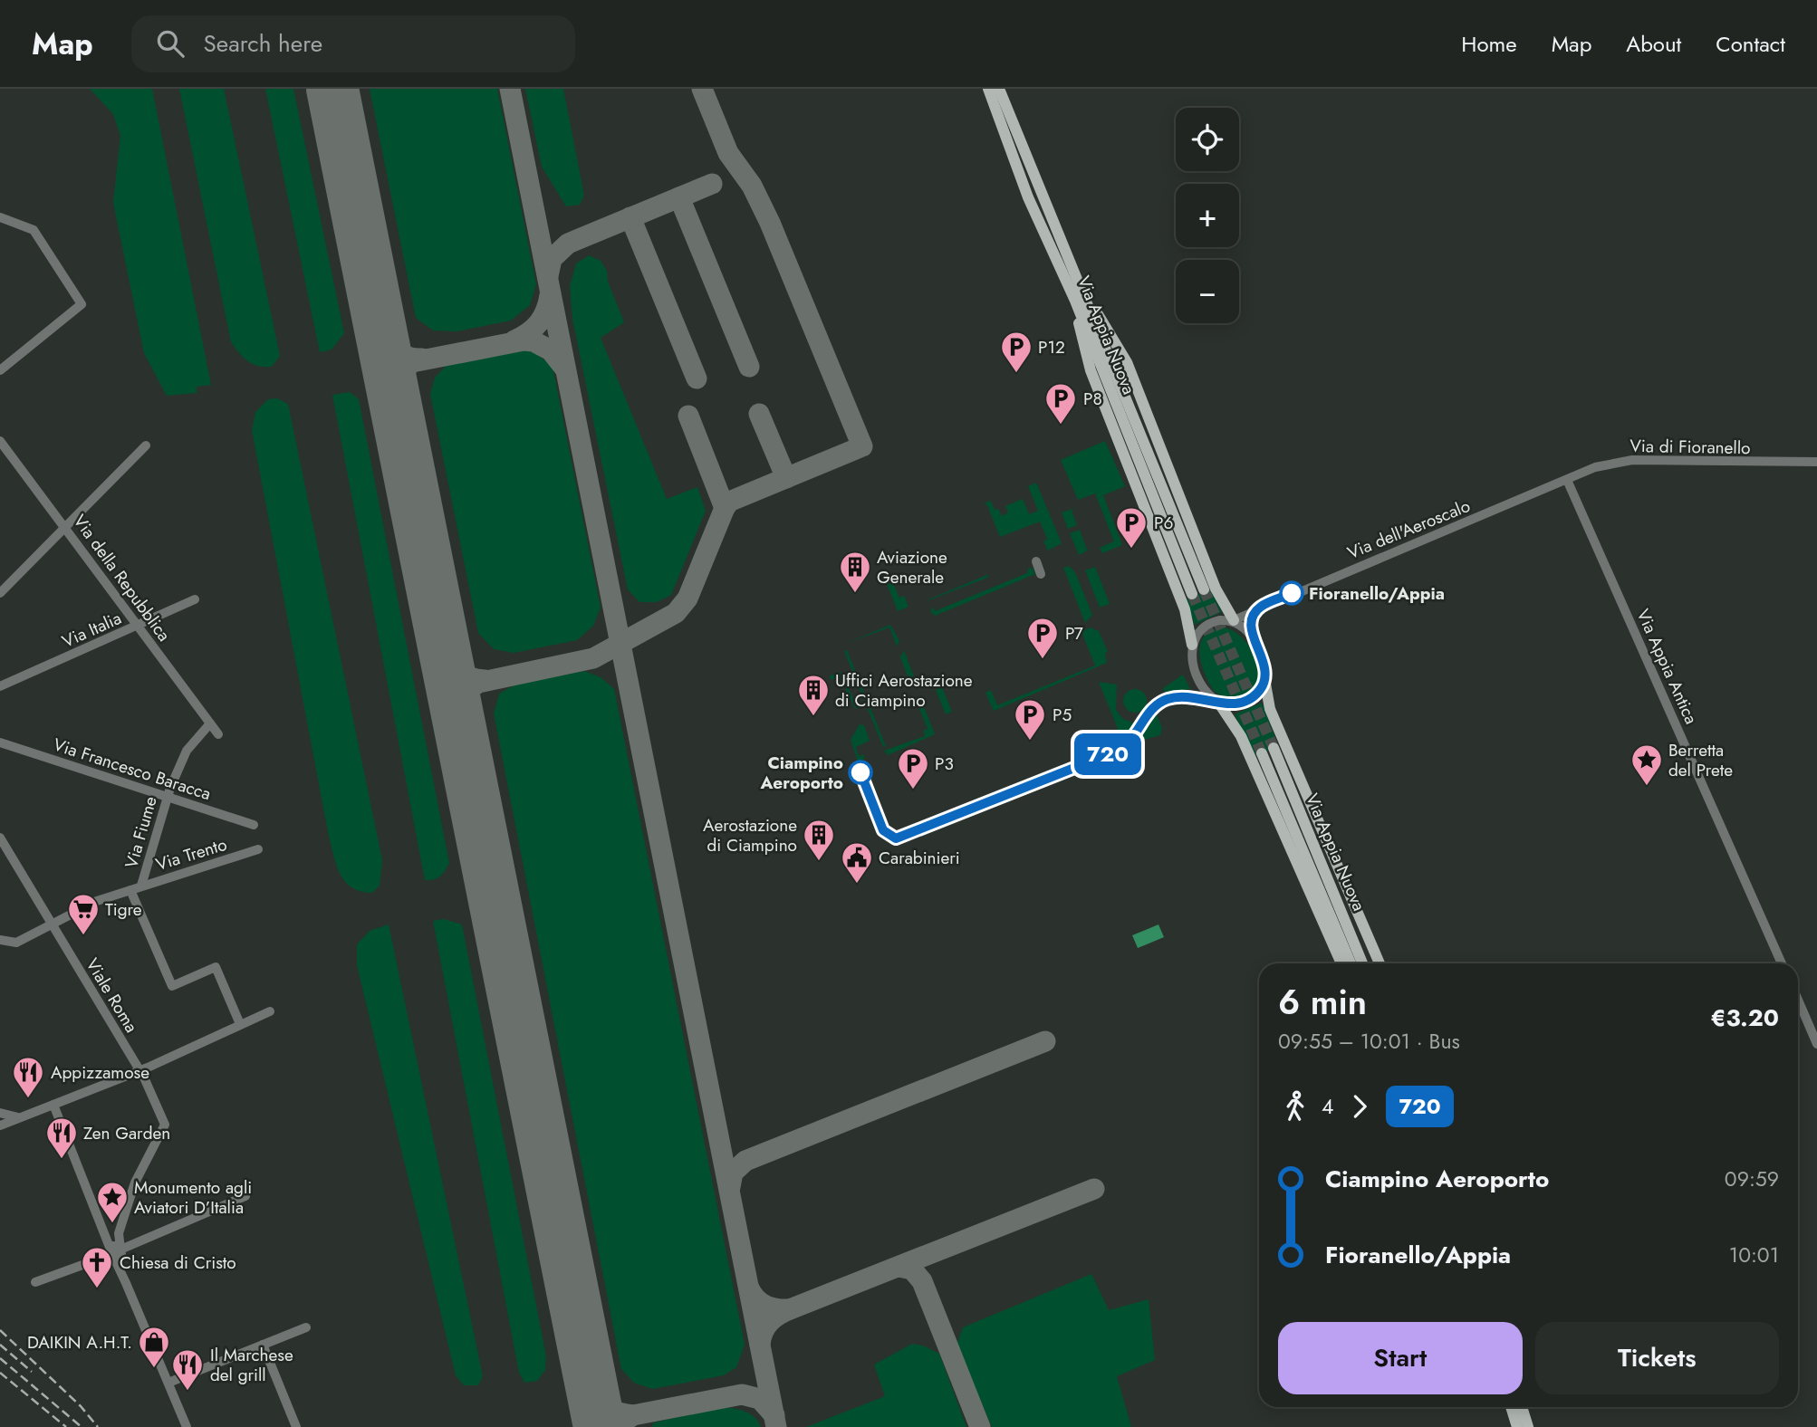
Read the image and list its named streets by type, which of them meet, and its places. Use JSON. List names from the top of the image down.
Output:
{
  "streets": {
    "main road": ["Via Appia Nuova"],
    "street": [
      "Via di Fioranello",
      "Via dell'Aeroscalo",
      "Via della Repubblica",
      "Via Italia",
      "Via Appia Antica",
      "Via Francesco Baracca",
      "Via Fiume",
      "Via Trento",
      "Viale Roma"
    ]
  },
  "crossings": [
    ["Via di Fioranello", "Via dell'Aeroscalo"],
    ["Via di Fioranello", "Via Appia Antica"],
    ["Via dell'Aeroscalo", "Via Appia Antica"],
    ["Via della Repubblica", "Via Italia"],
    ["Via della Repubblica", "Via Fiume"],
    ["Via Francesco Baracca", "Via Fiume"],
    ["Via Fiume", "Via Trento"],
    ["Via Trento", "Viale Roma"]
  ],
  "places": {
    "parking": [
      "P12",
      "P8",
      "P6",
      "P7",
      "P5",
      "P3"
    ],
    "other": ["Fioranello/Appia", "Ciampino Aeroporto"],
    "building": ["Aviazione Generale", "Uffici Aerostazione di Ciampino", "Aerostazione di Ciampino"],
    "place": ["Berretta del Prete", "Monumento agli Aviatori D’Italia"],
    "public building": ["Carabinieri"],
    "supermarket": ["Tigre"],
    "restaurant": ["Appizzamose", "Zen Garden", "Il Marchese del grill"],
    "church": ["Chiesa di Cristo"],
    "shop": ["DAIKIN A.H.T."]
  },
  "lines": ["bus line 720"],
  "page": {
    "header": "Map",
    "search": "Search here",
    "nav": [
      "Home",
      "Map",
      "About",
      "Contact"
    ],
    "on_map": "720",
    "map_buttons": ["+", "−"],
    "heading": ["6 min", "09:55 – 10:01 · Bus", "€3.20"],
    "legs": ["4", "720"],
    "list": [
      {
        "name": "Ciampino Aeroporto",
        "value": "09:59"
      },
      {
        "name": "Fioranello/Appia",
        "value": "10:01"
      }
    ],
    "buttons": ["Start", "Tickets"]
  }
}
